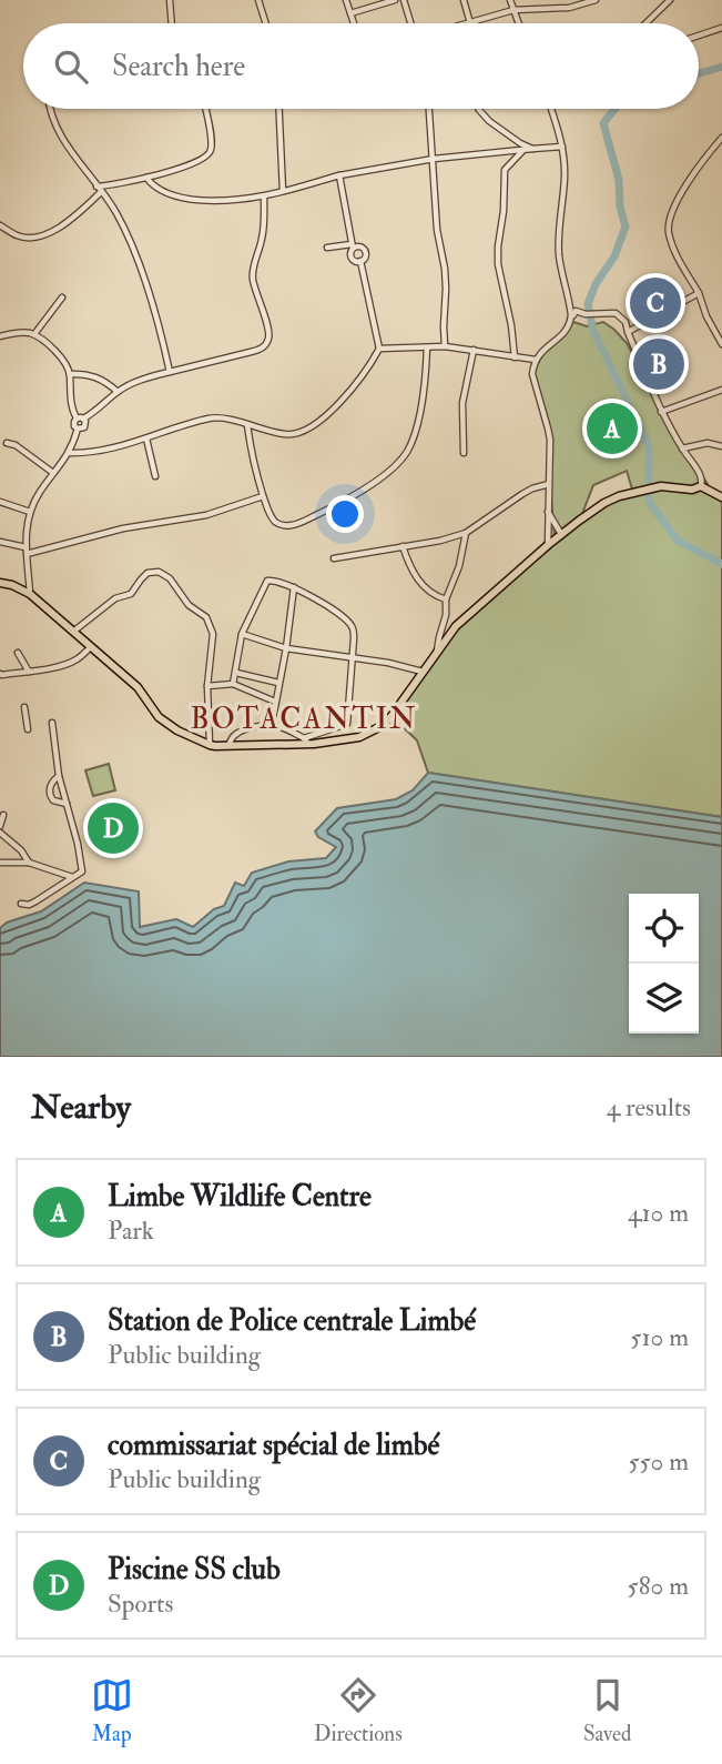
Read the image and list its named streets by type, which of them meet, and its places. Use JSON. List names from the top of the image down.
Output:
{
  "districts": ["BOTACANTIN"],
  "page": {
    "search": "Search here",
    "pins": [
      "C",
      "B",
      "A",
      "D"
    ],
    "heading": ["Nearby", "4 results"],
    "list": [
      {
        "mark": "A",
        "name": "Limbe Wildlife Centre",
        "note": "Park",
        "value": "410 m"
      },
      {
        "mark": "B",
        "name": "Station de Police centrale Limbé",
        "note": "Public building",
        "value": "510 m"
      },
      {
        "mark": "C",
        "name": "commissariat spécial de limbé",
        "note": "Public building",
        "value": "550 m"
      },
      {
        "mark": "D",
        "name": "Piscine SS club",
        "note": "Sports",
        "value": "580 m"
      }
    ],
    "nav": ["Map", "Directions", "Saved"]
  }
}
